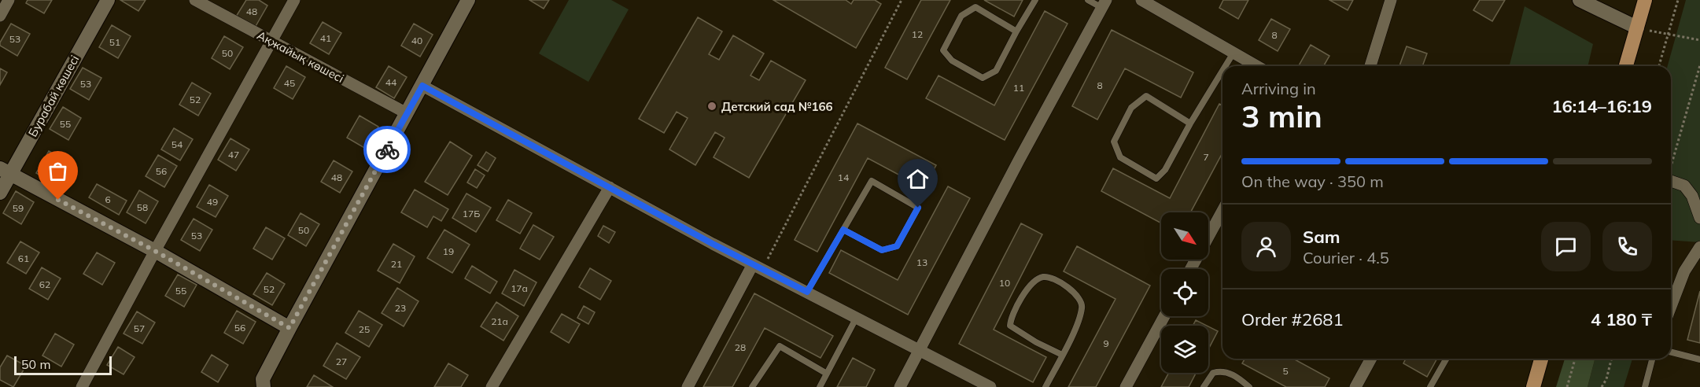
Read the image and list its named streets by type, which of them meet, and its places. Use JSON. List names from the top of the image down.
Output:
{
  "streets": {
    "street": ["Ақжайық көшесі", "Бурабай көшесі"]
  },
  "places": ["Детский сад №166"],
  "house_numbers": [
    "48",
    "12",
    "8",
    "41",
    "53",
    "40",
    "51",
    "50",
    "44",
    "45",
    "53",
    "8",
    "11",
    "52",
    "55",
    "54",
    "47",
    "7",
    "56",
    "48",
    "14",
    "6",
    "49",
    "58",
    "59",
    "17Б",
    "50",
    "53",
    "19",
    "61",
    "13",
    "21",
    "10",
    "62",
    "17а",
    "52",
    "55",
    "23",
    "21а",
    "56",
    "57",
    "25",
    "9",
    "28",
    "27",
    "5"
  ],
  "scale_bar": "50 m",
  "north": "bottom right",
  "page": {
    "heading": ["3 min", "Arriving in", "16:14–16:19"],
    "panel": [
      "Sam",
      "Courier · 4.5",
      "Order #2681",
      "4 180 ₸"
    ],
    "bar": "On the way · 350 m",
    "scale": "50 m"
  }
}
